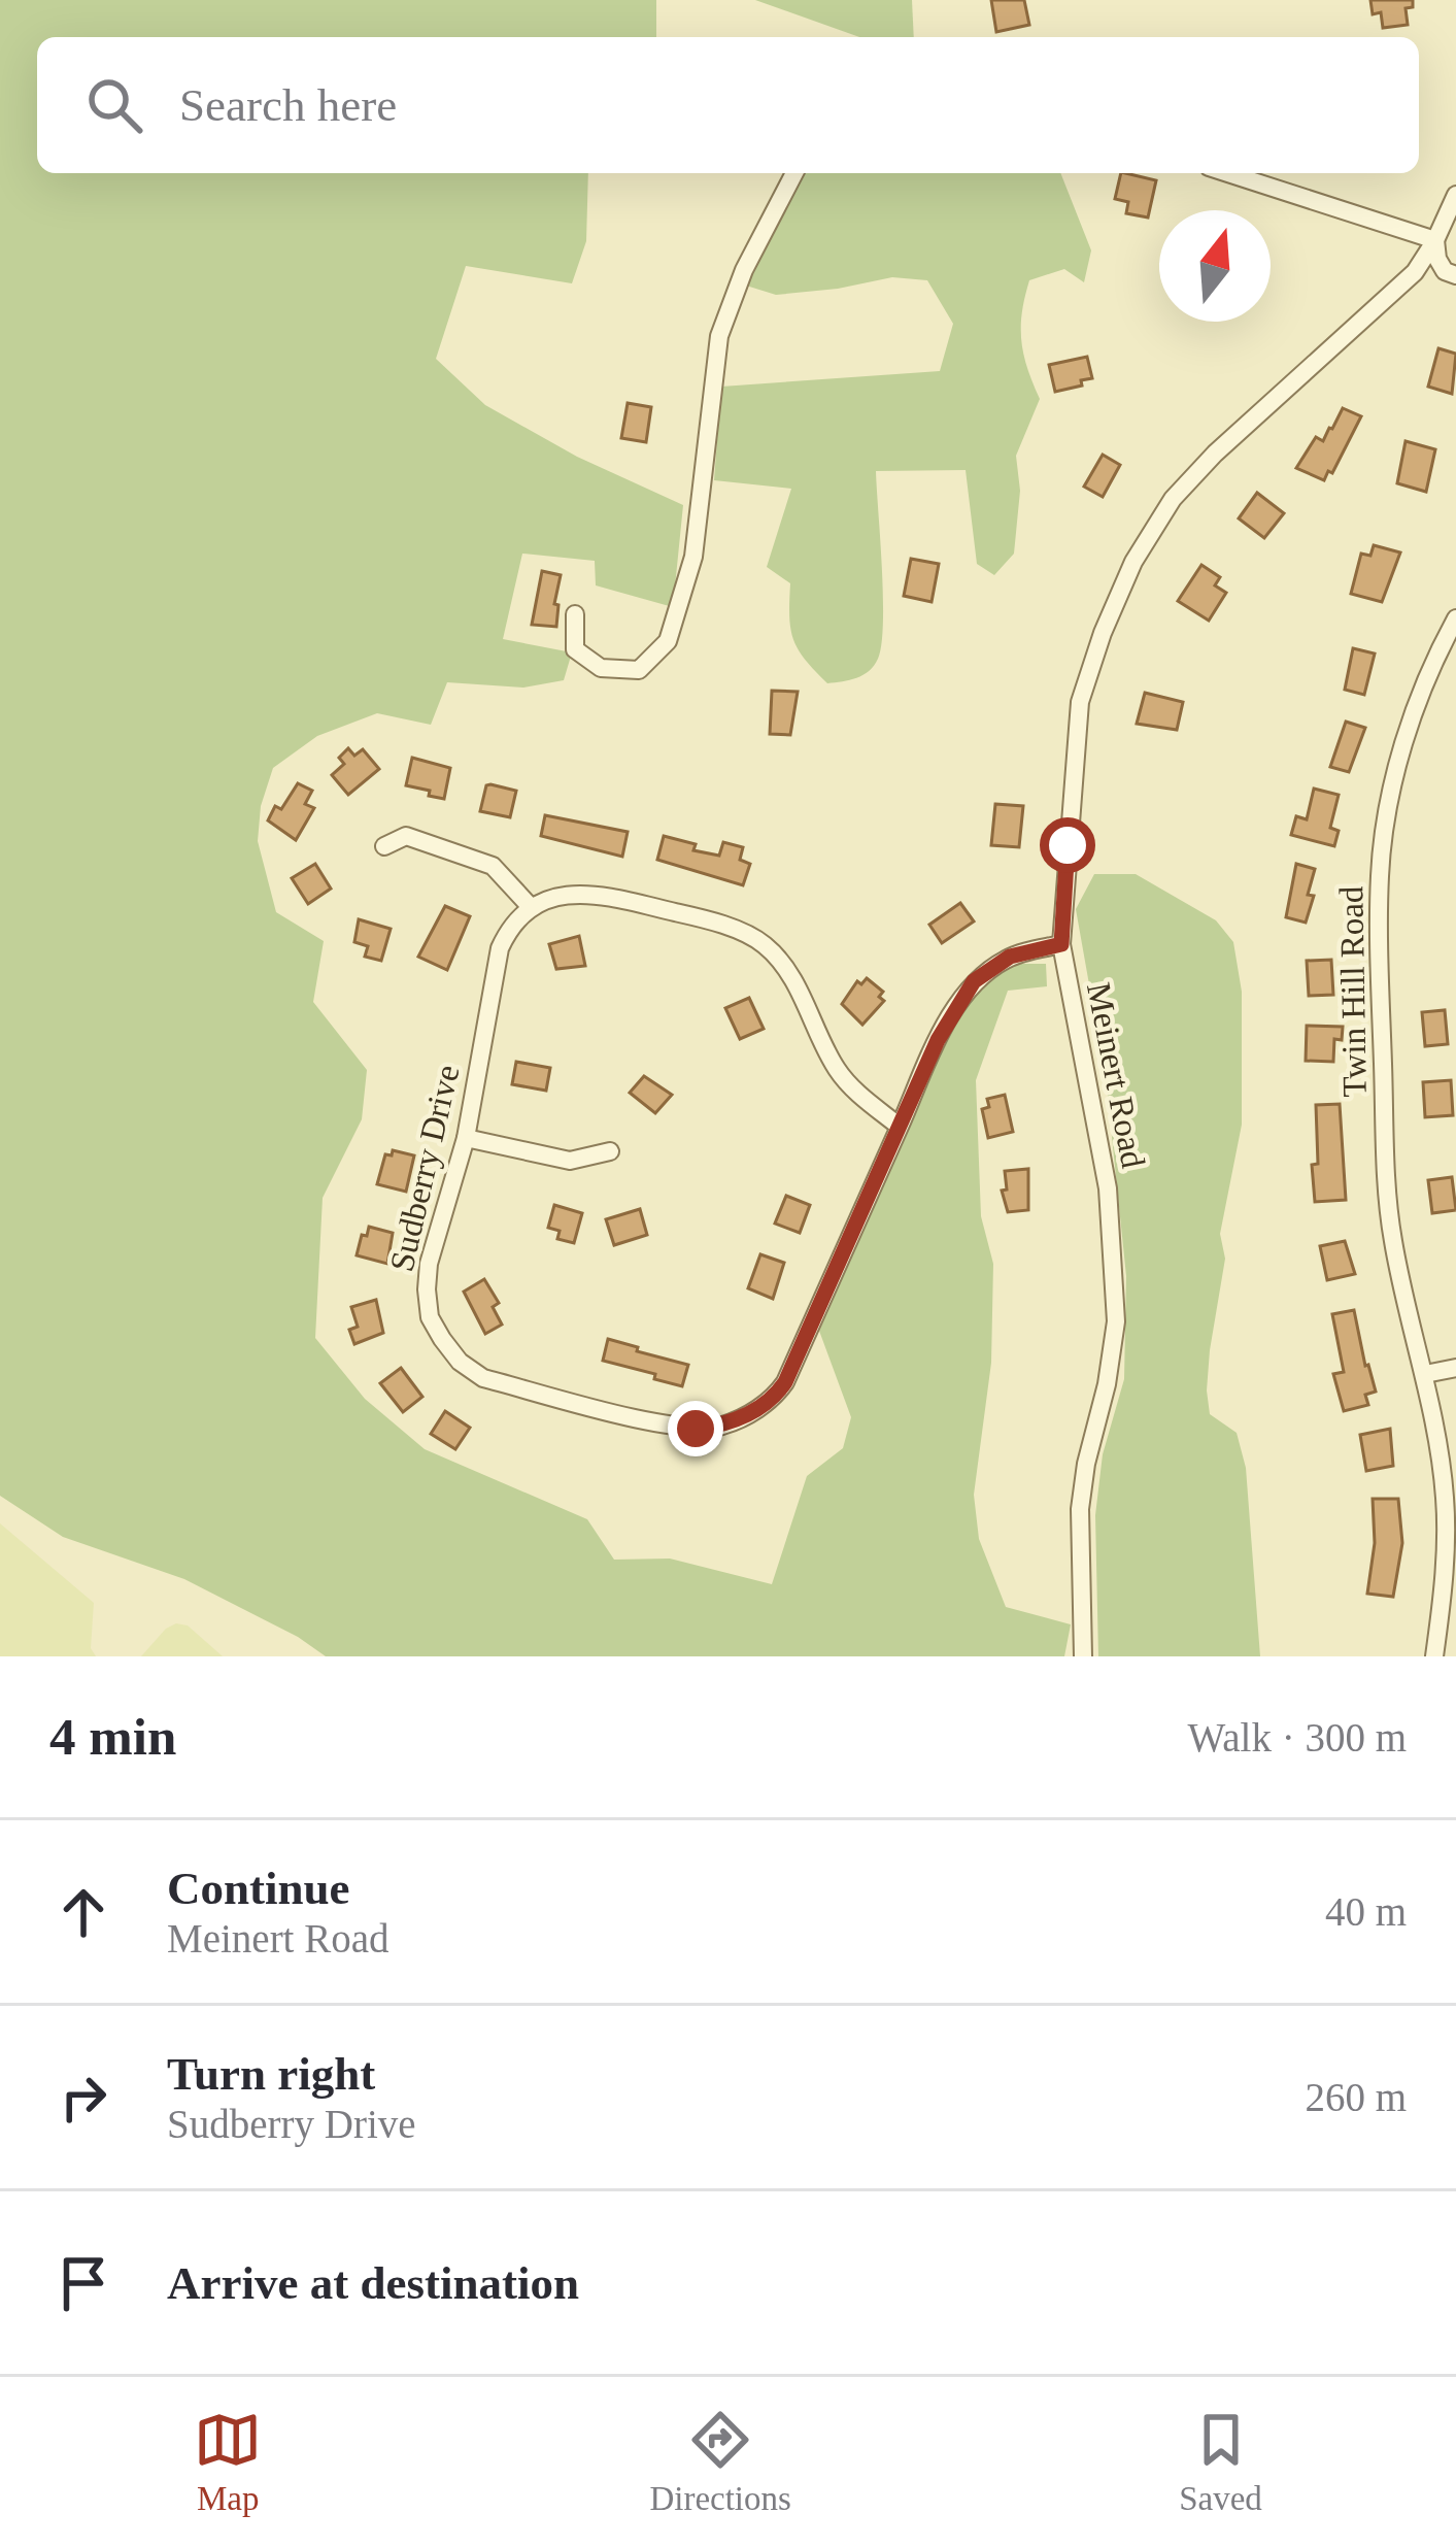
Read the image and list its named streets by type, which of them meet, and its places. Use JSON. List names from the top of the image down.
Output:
{
  "streets": {
    "street": ["Twin Hill Road", "Meinert Road", "Sudberry Drive"]
  },
  "crossings": [
    ["Meinert Road", "Sudberry Drive"]
  ],
  "north": "top",
  "page": {
    "search": "Search here",
    "heading": ["4 min", "Walk · 300 m"],
    "list": [
      ["Continue", "Meinert Road", "40 m"],
      ["Turn right", "Sudberry Drive", "260 m"],
      "Arrive at destination"
    ],
    "nav": ["Map", "Directions", "Saved"]
  }
}
